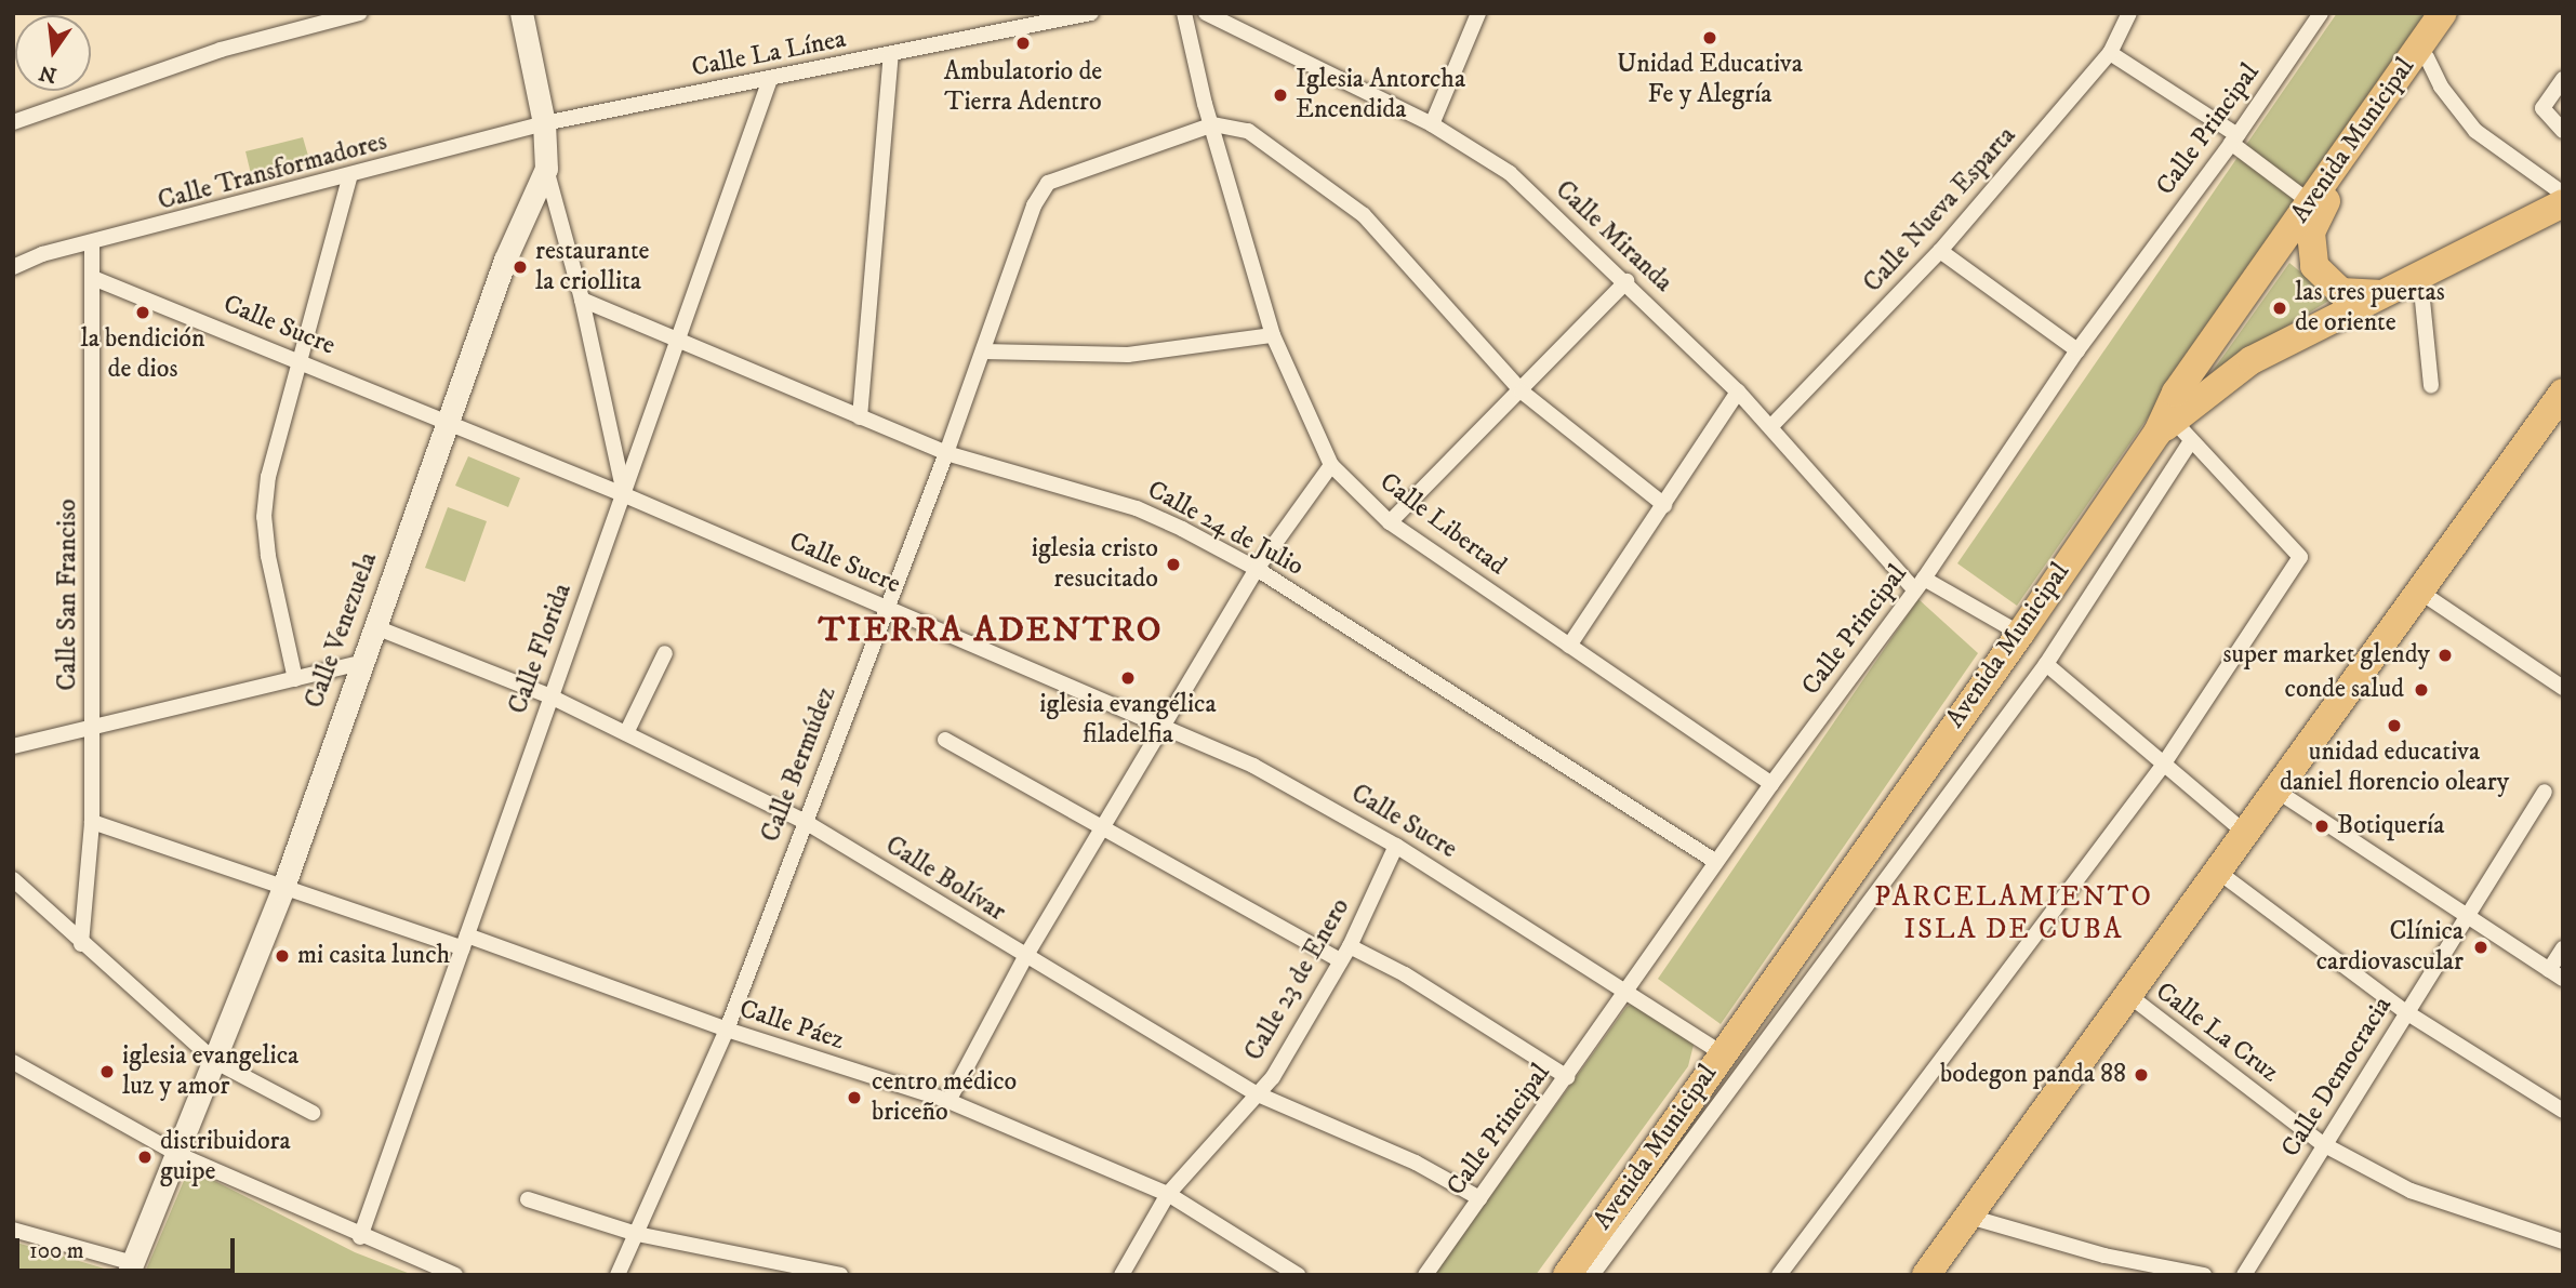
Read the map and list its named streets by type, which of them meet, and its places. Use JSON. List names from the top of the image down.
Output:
{
  "streets": {
    "highway": ["Avenida Municipal"],
    "street": [
      "Calle La Línea",
      "Calle Principal",
      "Calle Transformadores",
      "Calle Nueva Esparta",
      "Calle Miranda",
      "Calle Sucre",
      "Calle Libertad",
      "Calle 24 de Julio",
      "Calle San Franciso",
      "Calle Venezuela",
      "Calle Florida",
      "Calle Bermúdez",
      "Calle Bolívar",
      "Calle 23 de Enero",
      "Calle Páez",
      "Calle La Cruz",
      "Calle Democracia"
    ]
  },
  "crossings": [
    ["Calle La Línea", "Calle Transformadores"],
    ["Calle La Línea", "Calle Venezuela"],
    ["Calle La Línea", "Calle Florida"],
    ["Calle Principal", "Calle Miranda"],
    ["Calle Principal", "Calle Sucre"],
    ["Calle Principal", "Calle Libertad"],
    ["Calle Principal", "Calle 24 de Julio"],
    ["Calle Principal", "Calle Bolívar"],
    ["Avenida Municipal", "Calle Miranda"],
    ["Avenida Municipal", "Calle Sucre"],
    ["Calle Transformadores", "Calle San Franciso"],
    ["Calle Transformadores", "Calle Venezuela"],
    ["Calle Nueva Esparta", "Calle Miranda"],
    ["Calle Sucre", "Calle San Franciso"],
    ["Calle Sucre", "Calle Venezuela"],
    ["Calle Sucre", "Calle Florida"],
    ["Calle Sucre", "Calle Bermúdez"],
    ["Calle Sucre", "Calle 23 de Enero"],
    ["Calle Libertad", "Calle Bermúdez"],
    ["Calle 24 de Julio", "Calle Florida"],
    ["Calle 24 de Julio", "Calle Bermúdez"],
    ["Calle San Franciso", "Calle Páez"],
    ["Calle Venezuela", "Calle Bolívar"],
    ["Calle Venezuela", "Calle Páez"],
    ["Calle Florida", "Calle Bolívar"],
    ["Calle Florida", "Calle Páez"],
    ["Calle Bermúdez", "Calle Bolívar"],
    ["Calle Bermúdez", "Calle Páez"],
    ["Calle Bolívar", "Calle 23 de Enero"],
    ["Calle 23 de Enero", "Calle Páez"],
    ["Calle La Cruz", "Calle Democracia"]
  ],
  "districts": ["TIERRA ADENTRO", "PARCELAMIENTO ISLA DE CUBA"],
  "places": [
    "Unidad Educativa Fe y Alegría",
    "Ambulatorio de Tierra Adentro",
    "Iglesia Antorcha Encendida",
    "restaurante la criollita",
    "las tres puertas de oriente",
    "la bendición de dios",
    "iglesia cristo resucitado",
    "super market glendy",
    "iglesia evangélica filadelfia",
    "conde salud",
    "unidad educativa daniel florencio oleary",
    "Botiquería",
    "Clínica cardiovascular",
    "mi casita lunch",
    "iglesia evangelica luz y amor",
    "bodegon panda 88",
    "centro médico briceño",
    "distribuidora guipe"
  ],
  "scale_bar": "100 m",
  "north": "bottom"
}
